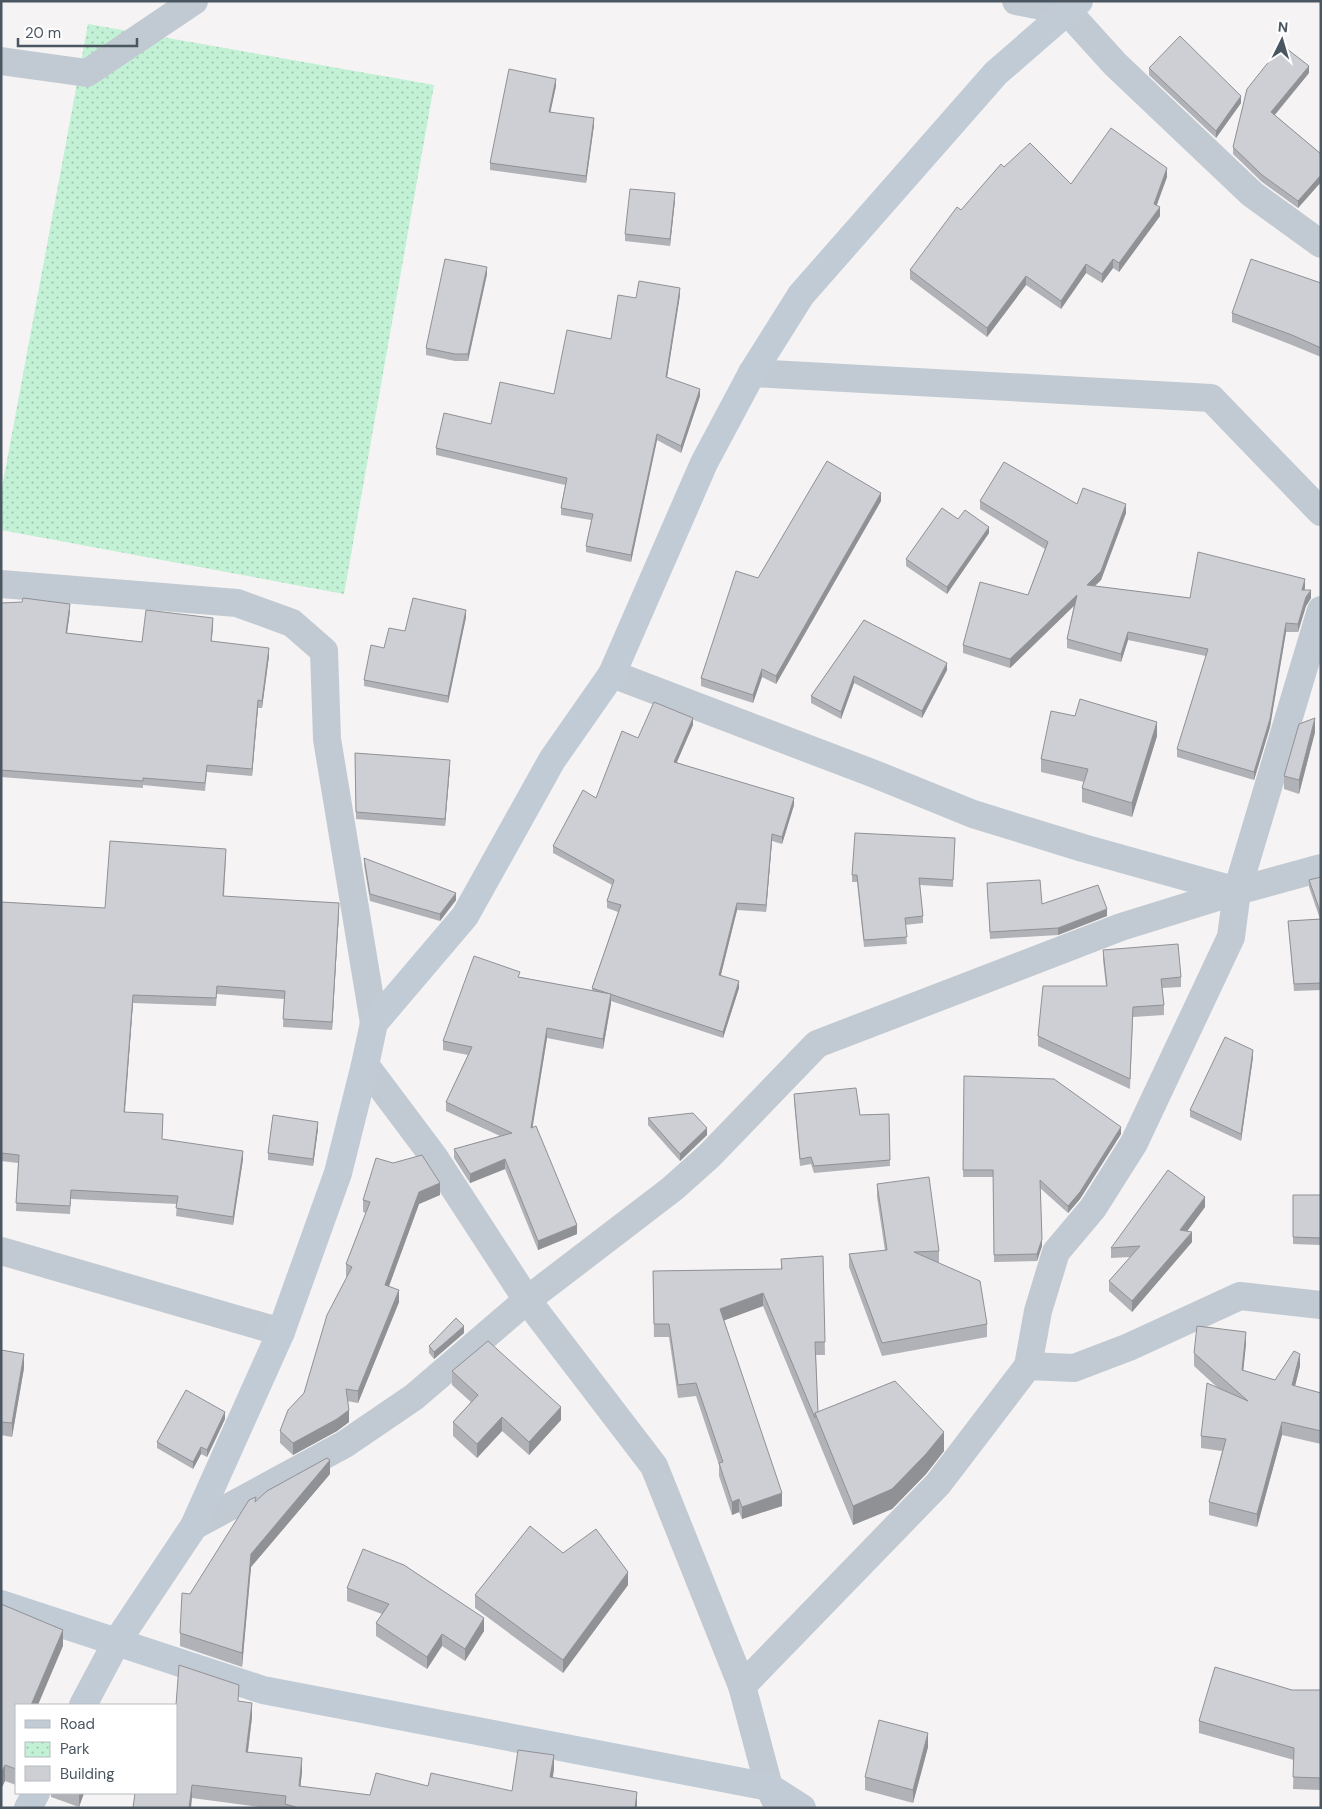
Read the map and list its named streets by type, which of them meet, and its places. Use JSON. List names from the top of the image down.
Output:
{
  "legend": ["Road", "Park", "Building"],
  "scale_bar": "20 m",
  "north": "top"
}
